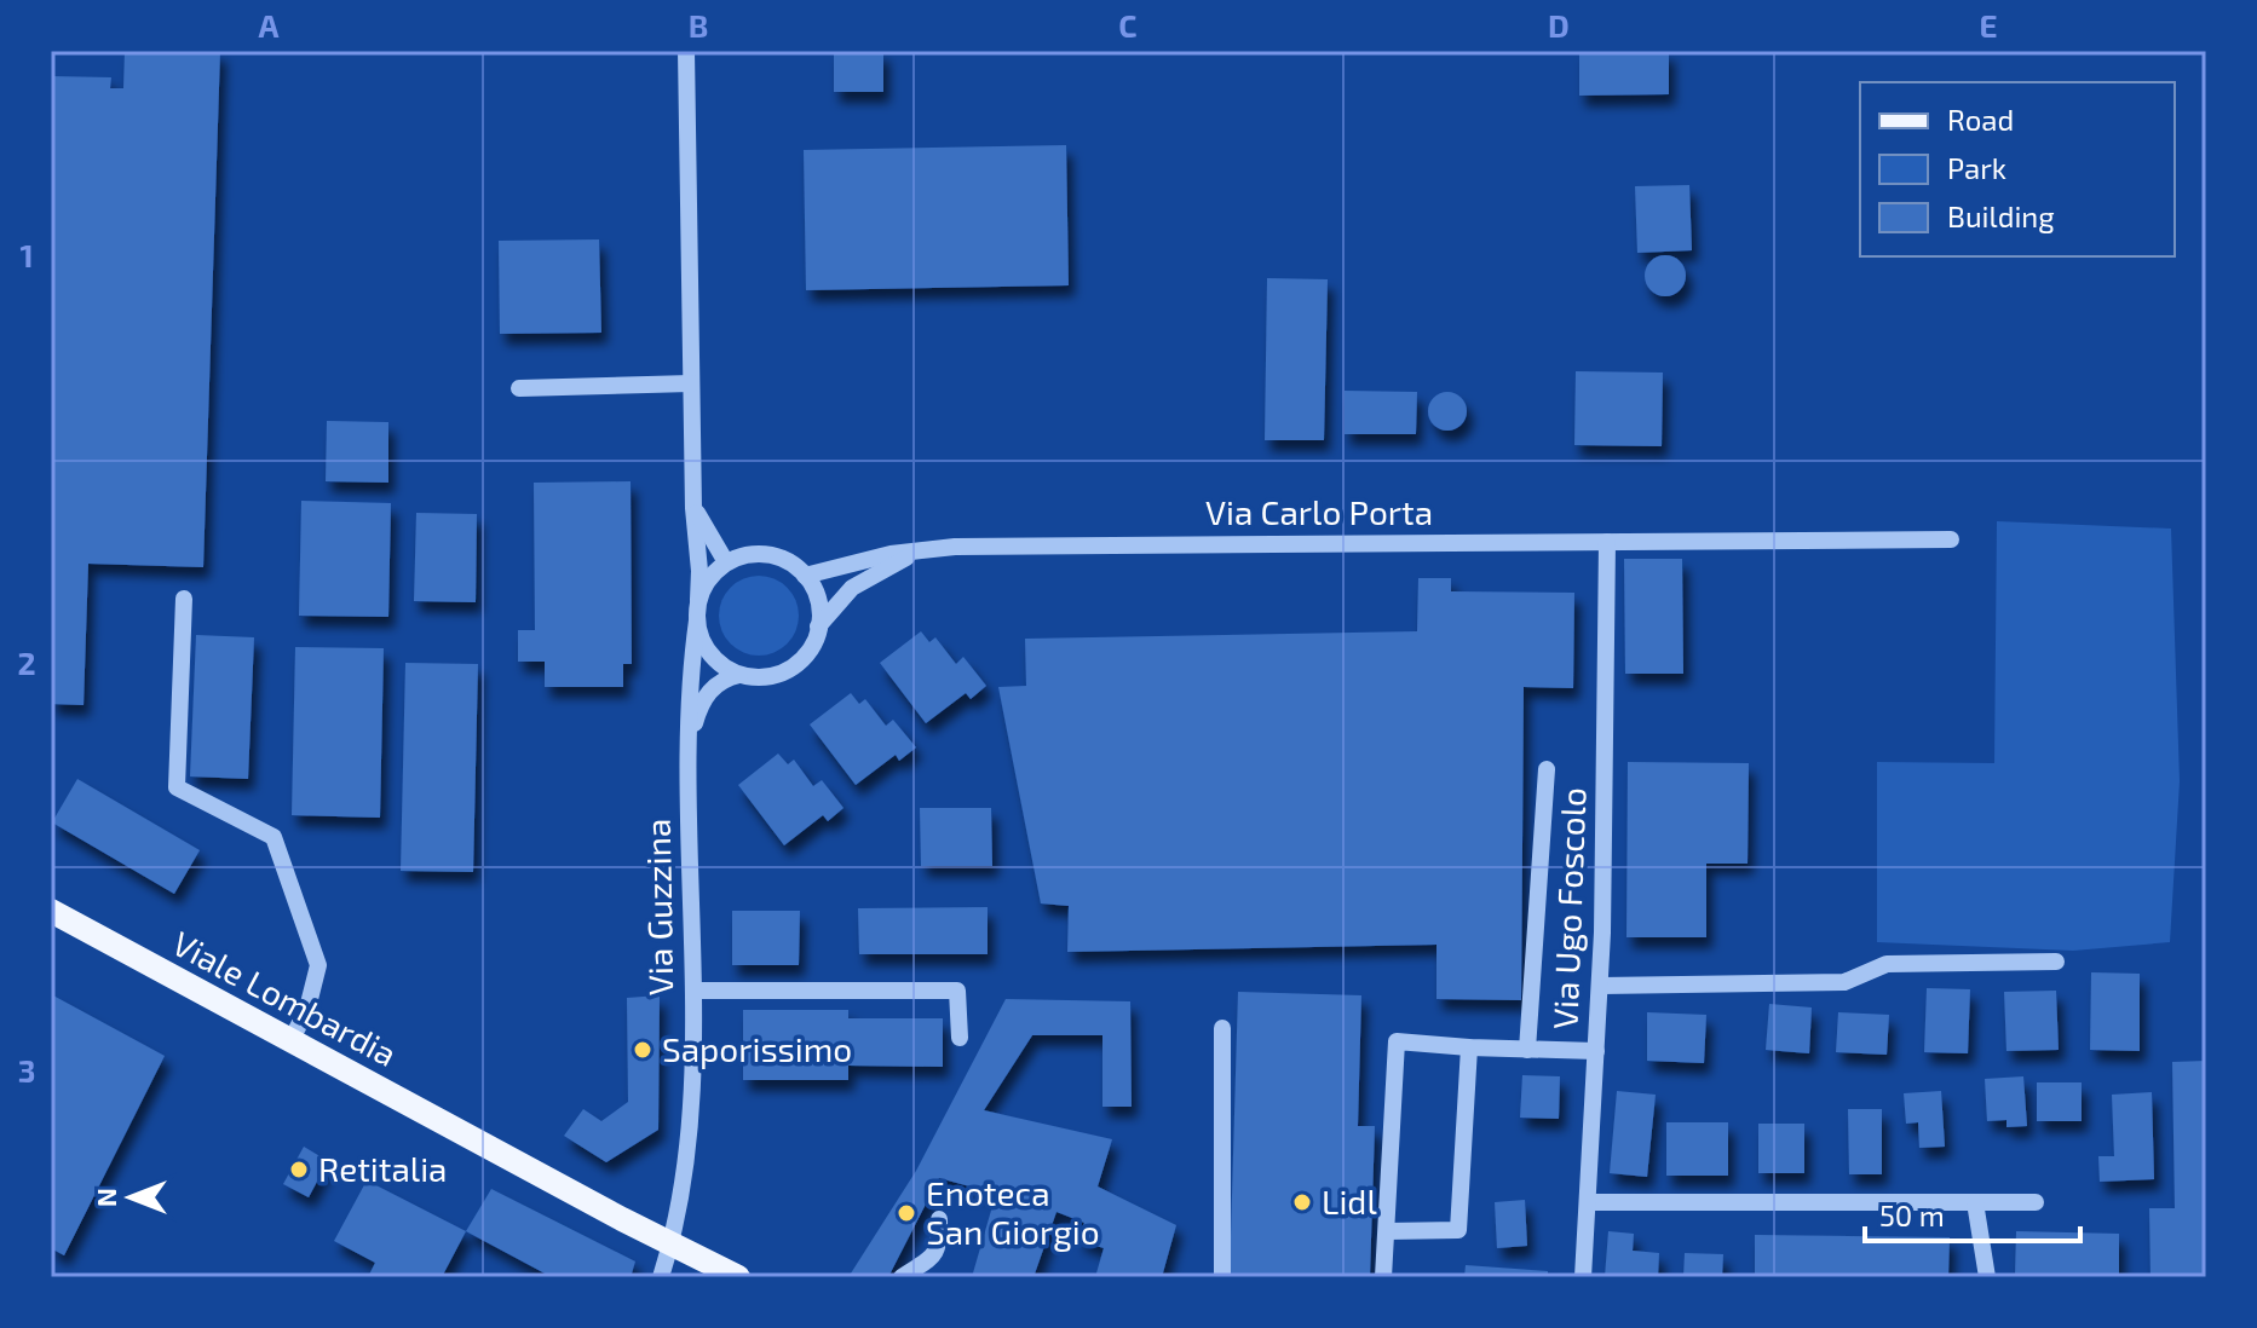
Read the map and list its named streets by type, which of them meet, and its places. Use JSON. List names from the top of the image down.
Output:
{
  "streets": {
    "main road": ["Viale Lombardia"],
    "street": ["Via Carlo Porta", "Via Guzzina", "Via Ugo Foscolo"]
  },
  "crossings": [
    ["Via Carlo Porta", "Via Guzzina"],
    ["Via Carlo Porta", "Via Ugo Foscolo"],
    ["Via Guzzina", "Viale Lombardia"]
  ],
  "places": [
    "Saporissimo",
    "Retitalia",
    "Lidl",
    "Enoteca San Giorgio"
  ],
  "legend": ["Road", "Park", "Building"],
  "scale_bar": "50 m",
  "north": "left",
  "grid": {
    "columns": [
      "A",
      "B",
      "C",
      "D",
      "E"
    ],
    "rows": ["1", "2", "3"]
  }
}
